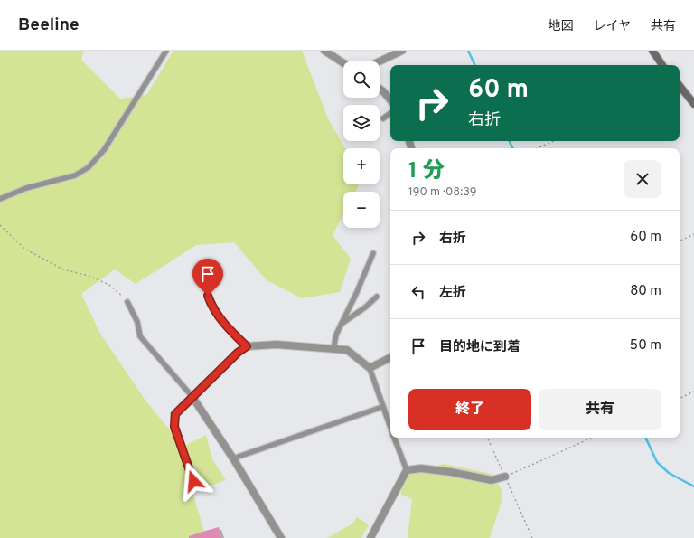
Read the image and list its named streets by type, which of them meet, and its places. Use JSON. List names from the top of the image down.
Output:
{
  "page": {
    "header": "Beeline",
    "nav": ["地図", "レイヤ", "共有"],
    "map_buttons": ["+", "−"],
    "turn": ["60 m", "右折"],
    "heading": ["1 分", "190 m · 08:39"],
    "list": [
      {
        "name": "右折",
        "value": "60 m"
      },
      {
        "name": "左折",
        "value": "80 m"
      },
      {
        "name": "目的地に到着",
        "value": "50 m"
      }
    ],
    "buttons": ["終了", "共有"]
  }
}
